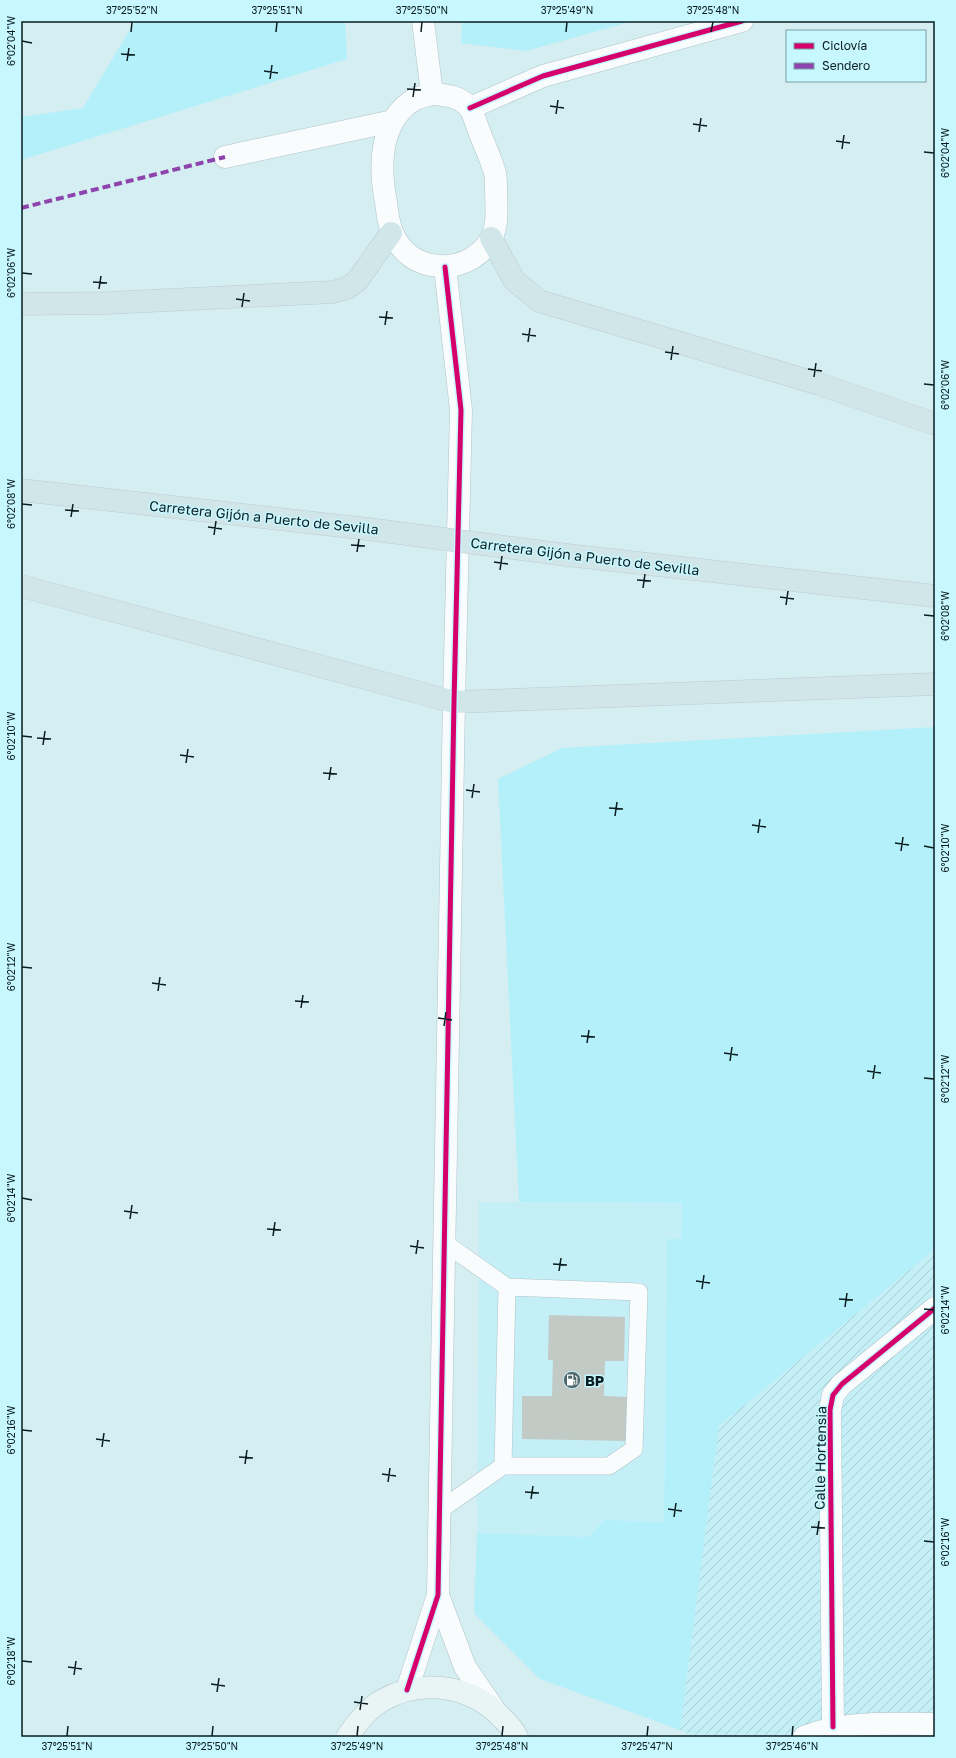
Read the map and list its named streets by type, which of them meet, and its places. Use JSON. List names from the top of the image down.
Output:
{
  "streets": {
    "highway": ["Carretera Gijón a Puerto de Sevilla"],
    "street": ["Calle Hortensia"]
  },
  "places": {
    "fuel station": ["BP"]
  },
  "legend": ["Ciclovía", "Sendero"],
  "coordinates": [
    "37°25'52\"N",
    "37°25'51\"N",
    "37°25'50\"N",
    "37°25'49\"N",
    "37°25'48\"N",
    "6°02'04\"W",
    "6°02'06\"W",
    "6°02'08\"W",
    "6°02'10\"W",
    "6°02'12\"W",
    "6°02'14\"W",
    "6°02'16\"W",
    "6°02'18\"W",
    "37°25'47\"N",
    "37°25'46\"N"
  ]
}
